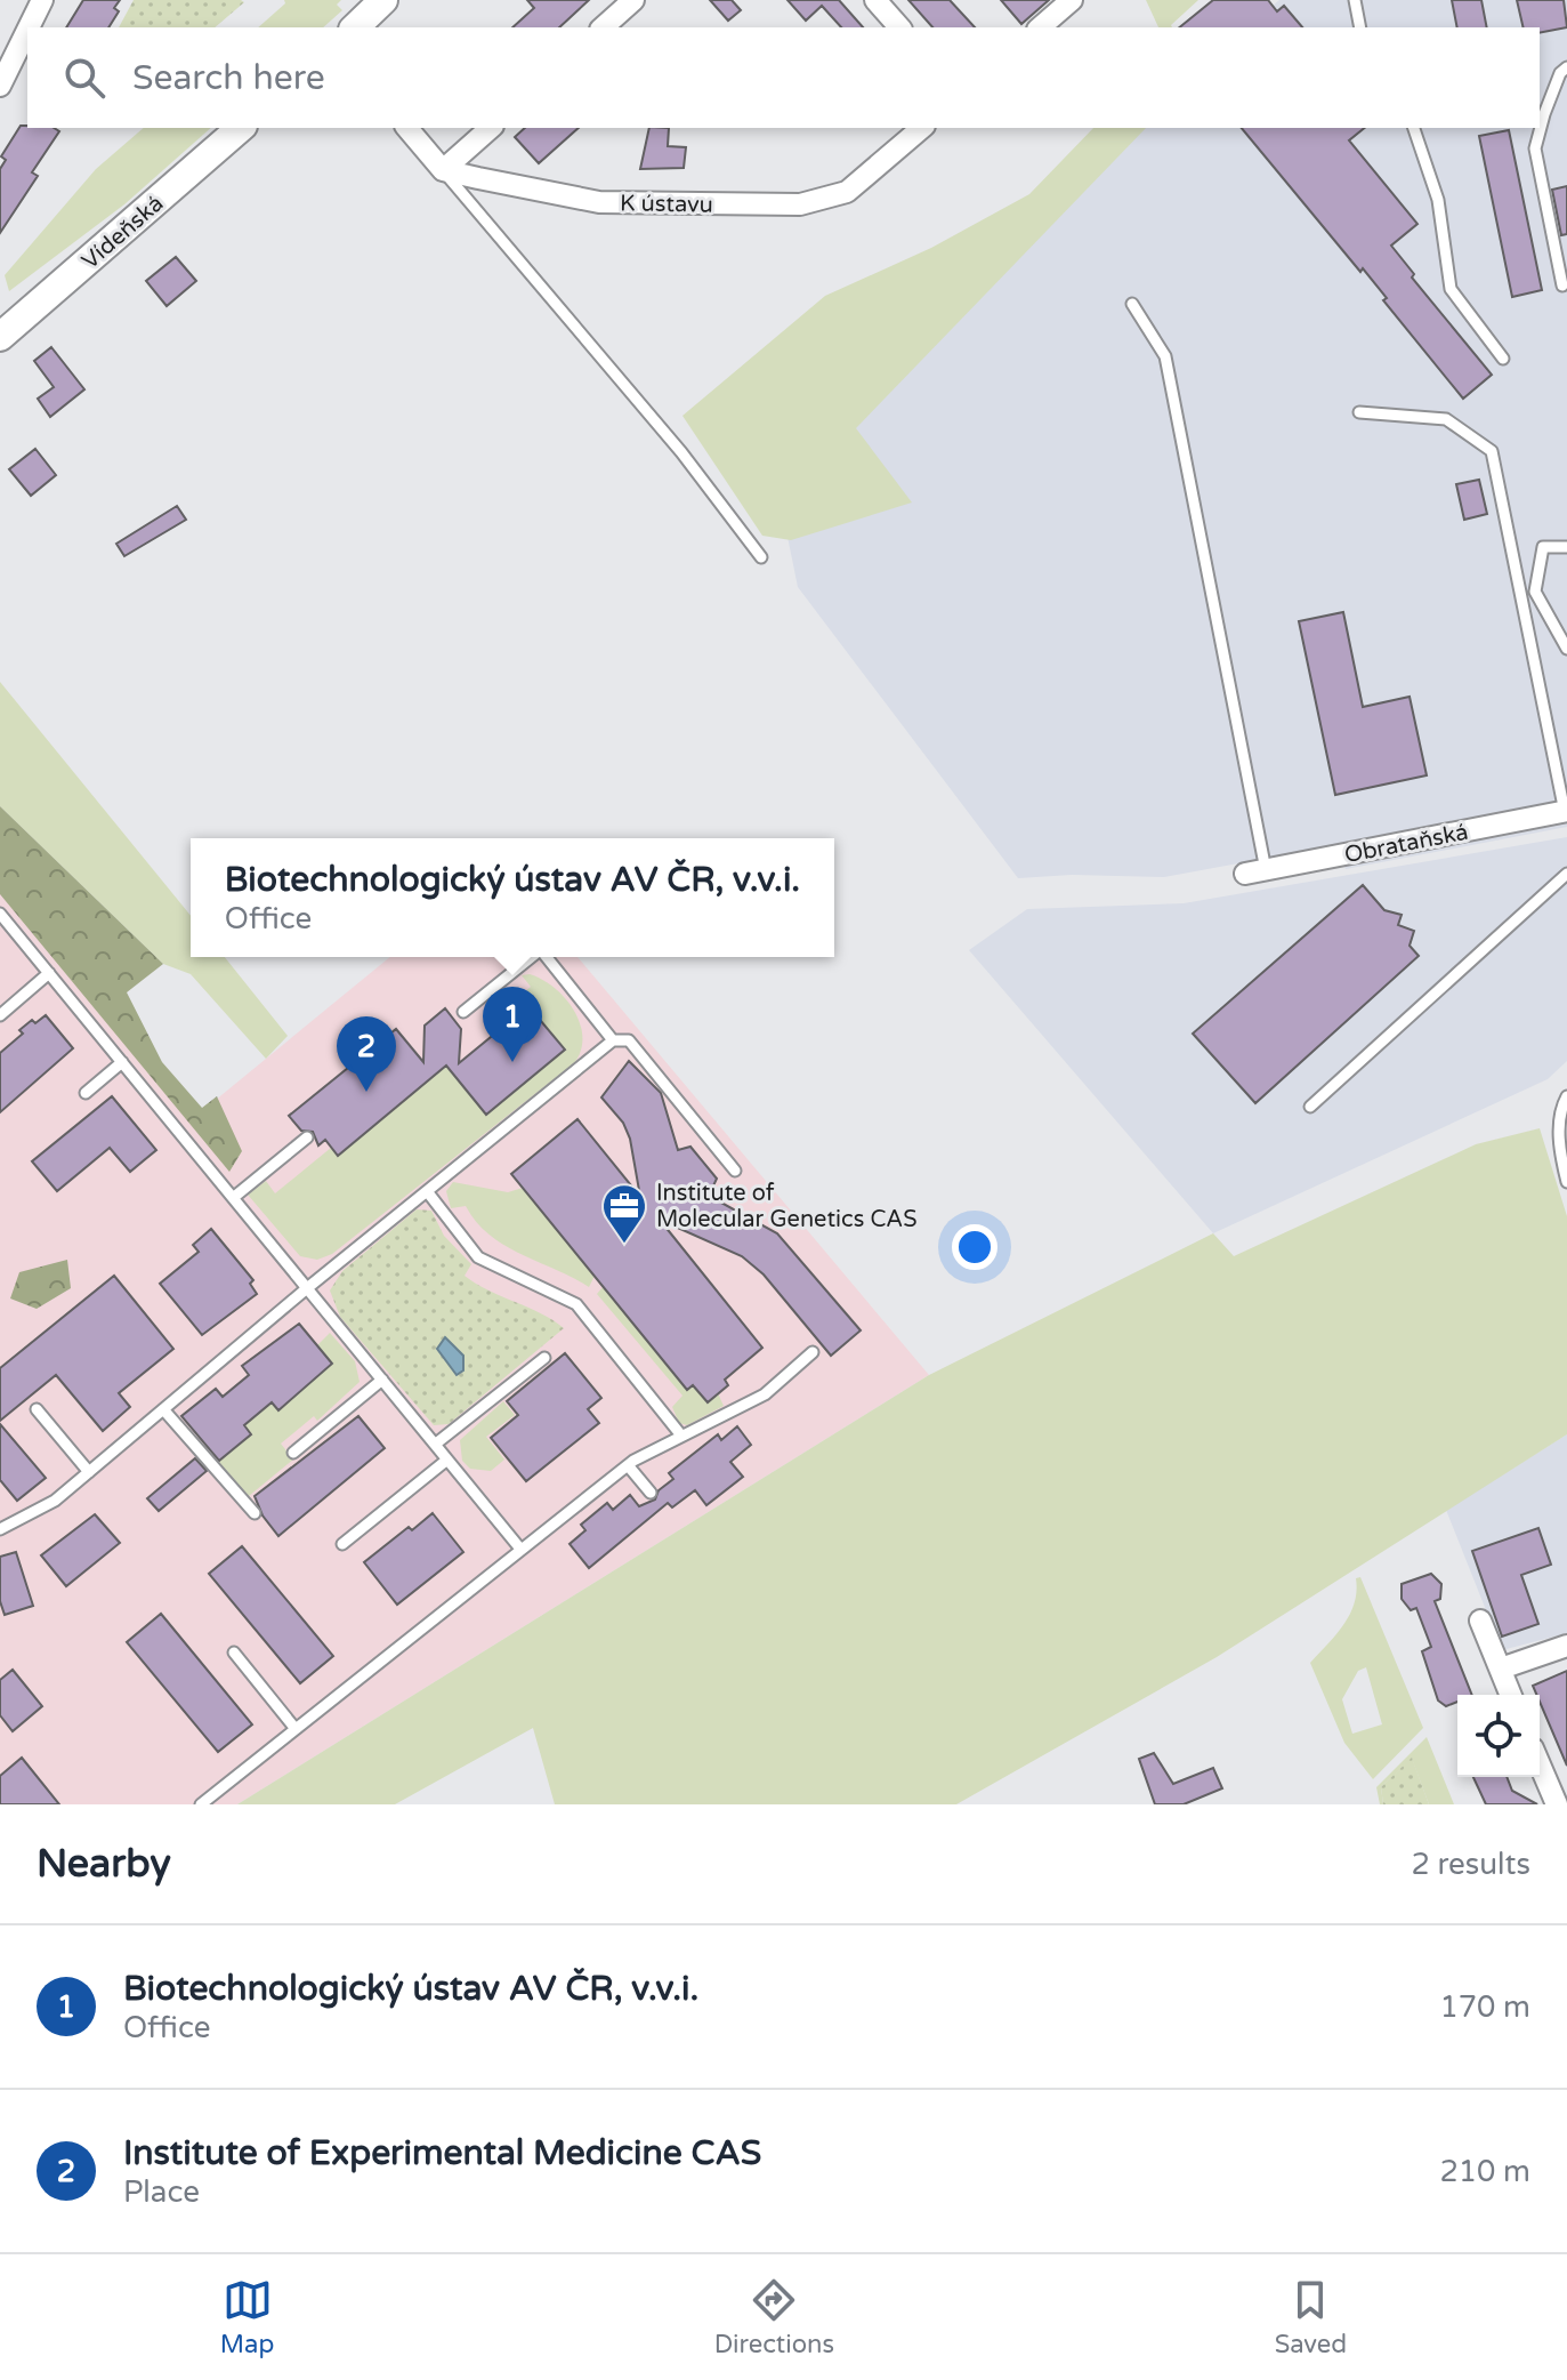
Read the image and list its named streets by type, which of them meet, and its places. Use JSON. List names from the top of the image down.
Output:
{
  "streets": {
    "main road": ["Vídeňská"],
    "street": ["K ústavu", "Obrataňská"]
  },
  "places": {
    "office": ["Institute of Molecular Genetics CAS"]
  },
  "page": {
    "search": "Search here",
    "popup": ["Biotechnologický ústav AV ČR, v.v.i.", "Office"],
    "pins": ["1", "2"],
    "heading": ["Nearby", "2 results"],
    "list": [
      {
        "mark": "1",
        "name": "Biotechnologický ústav AV ČR, v.v.i.",
        "note": "Office",
        "value": "170 m"
      },
      {
        "mark": "2",
        "name": "Institute of Experimental Medicine CAS",
        "note": "Place",
        "value": "210 m"
      }
    ],
    "nav": ["Map", "Directions", "Saved"]
  }
}
